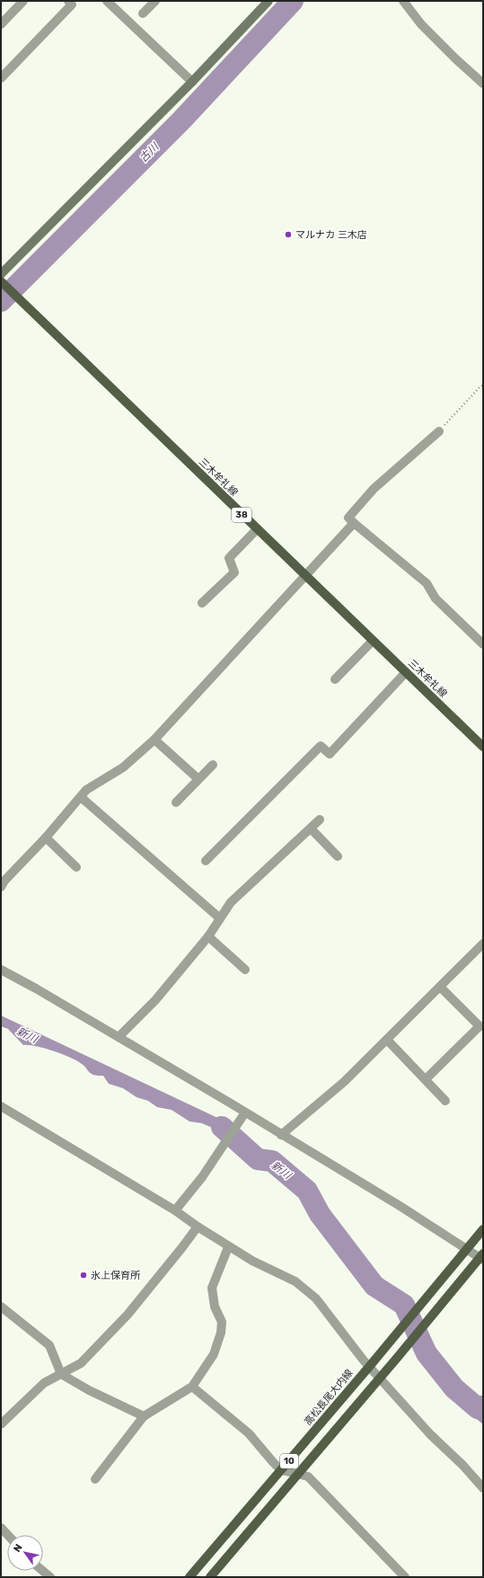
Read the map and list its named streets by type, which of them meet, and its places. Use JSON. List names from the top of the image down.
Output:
{
  "streets": {
    "main road": [
      "三木牟礼線",
      "38",
      "高松長尾大内線",
      "10"
    ]
  },
  "water": ["古川", "新川"],
  "places": ["マルナカ 三木店", "氷上保育所"],
  "north": "top left"
}
